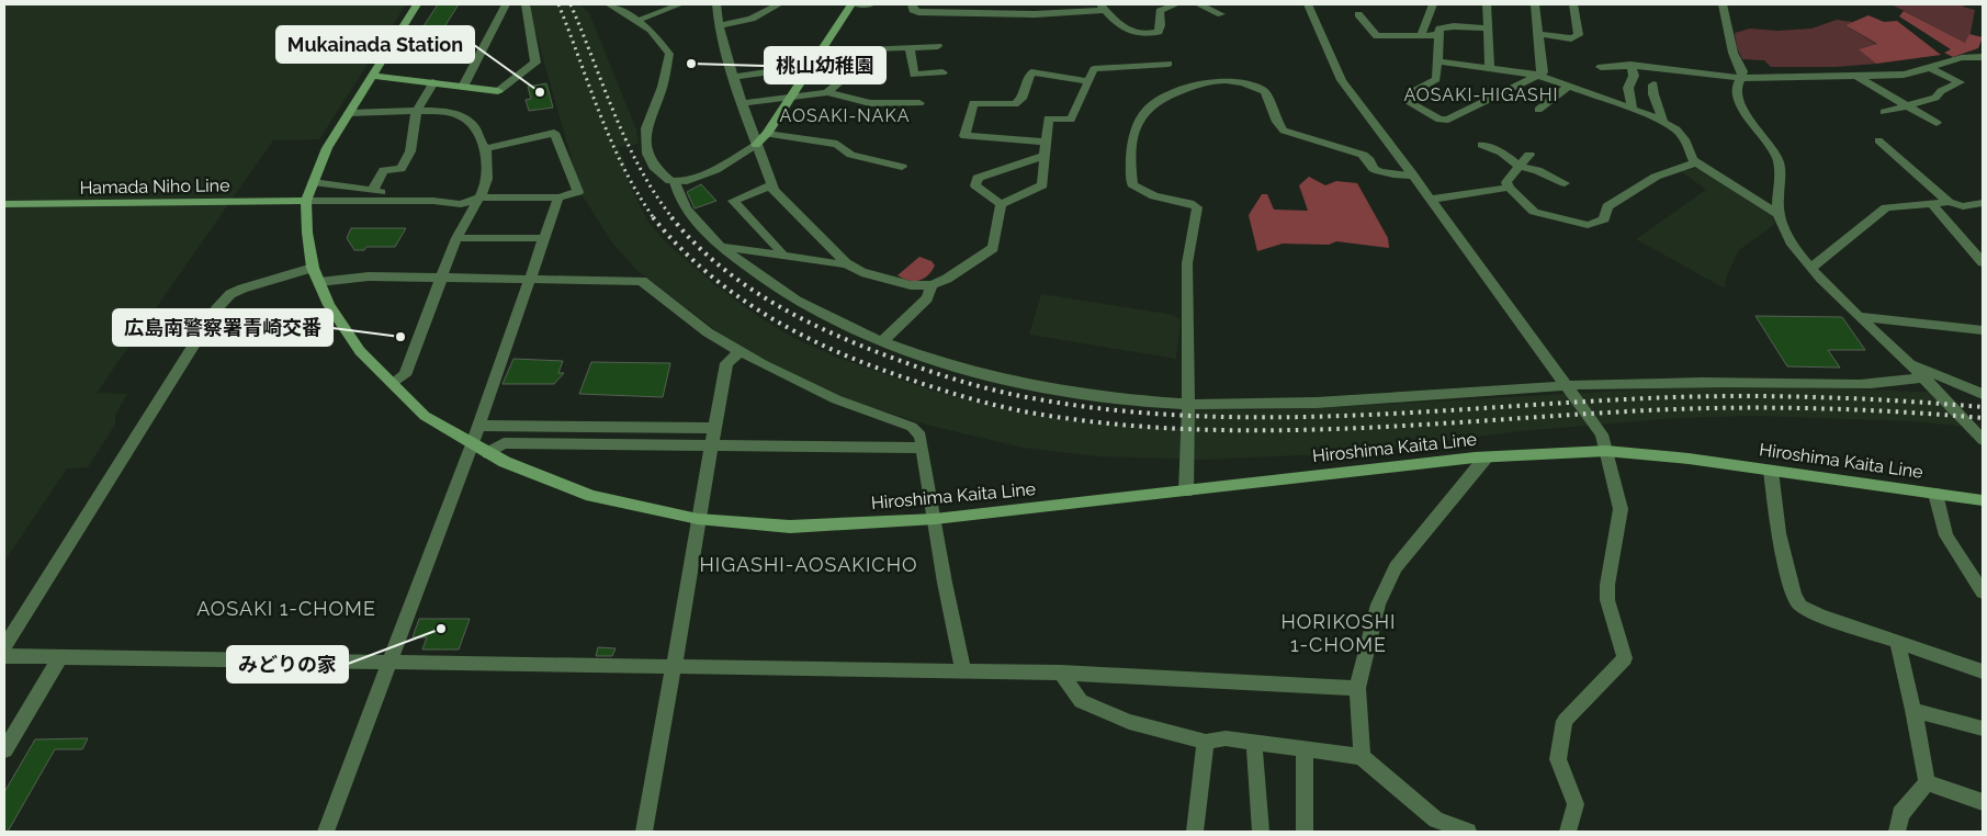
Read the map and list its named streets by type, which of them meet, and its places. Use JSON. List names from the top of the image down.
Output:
{
  "streets": {
    "main road": ["Hamada Niho Line", "Hiroshima Kaita Line"]
  },
  "crossings": [
    ["Hamada Niho Line", "Hiroshima Kaita Line"]
  ],
  "districts": [
    "AOSAKI-HIGASHI",
    "AOSAKI-NAKA",
    "HIGASHI-AOSAKICHO",
    "AOSAKI 1-CHOME",
    "HORIKOSHI 1-CHOME"
  ],
  "places": [
    "桃山幼稚園",
    "Mukainada Station",
    "広島南警察署青崎交番",
    "みどりの家"
  ]
}
